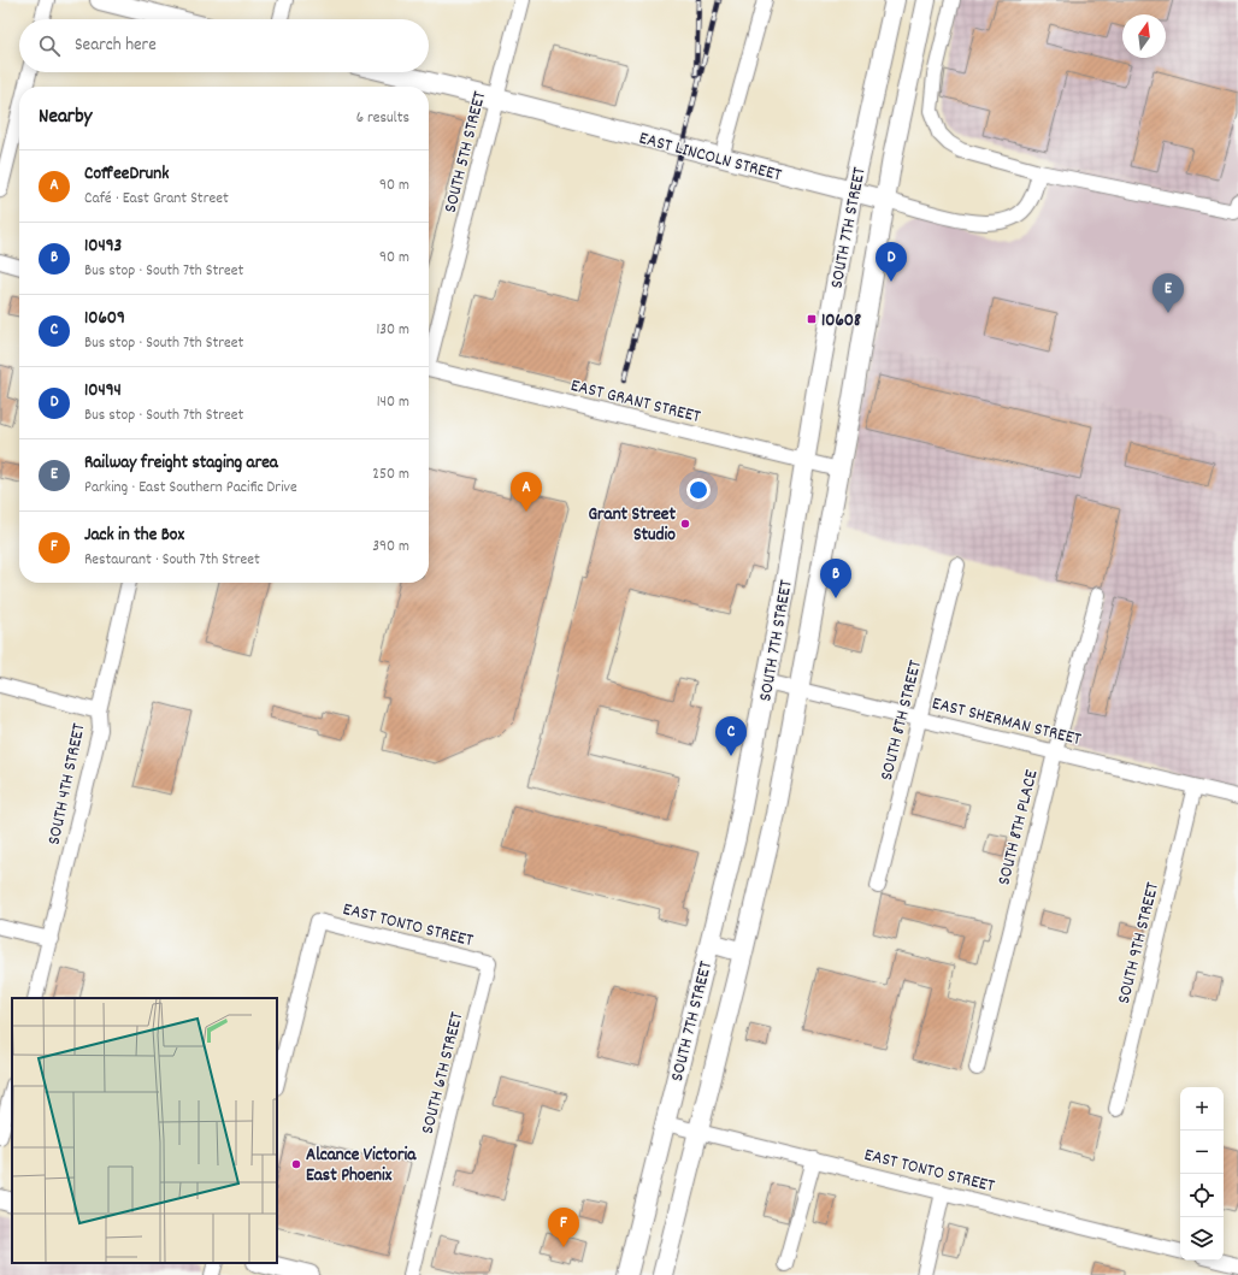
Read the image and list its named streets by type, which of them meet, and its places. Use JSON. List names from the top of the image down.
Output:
{
  "streets": {
    "main road": ["EAST LINCOLN STREET", "SOUTH 7TH STREET"],
    "street": [
      "SOUTH 5TH STREET",
      "EAST GRANT STREET",
      "SOUTH 8TH STREET",
      "EAST SHERMAN STREET",
      "SOUTH 4TH STREET",
      "SOUTH 8TH PLACE",
      "EAST TONTO STREET",
      "SOUTH 9TH STREET",
      "SOUTH 6TH STREET"
    ]
  },
  "crossings": [
    ["SOUTH 5TH STREET", "EAST LINCOLN STREET"],
    ["EAST LINCOLN STREET", "SOUTH 7TH STREET"],
    ["SOUTH 7TH STREET", "EAST GRANT STREET"],
    ["SOUTH 7TH STREET", "EAST SHERMAN STREET"],
    ["SOUTH 7TH STREET", "EAST TONTO STREET"],
    ["SOUTH 8TH STREET", "EAST SHERMAN STREET"],
    ["EAST SHERMAN STREET", "SOUTH 8TH PLACE"],
    ["EAST SHERMAN STREET", "SOUTH 9TH STREET"],
    ["EAST TONTO STREET", "SOUTH 6TH STREET"]
  ],
  "places": {
    "transit": ["10608"],
    "other": ["Grant Street Studio", "Alcance Victoria East Phoenix"]
  },
  "north": "top",
  "page": {
    "search": "Search here",
    "heading": ["Nearby", "6 results"],
    "list": [
      {
        "mark": "A",
        "name": "CoffeeDrunk",
        "note": "Café · East Grant Street",
        "value": "90 m"
      },
      {
        "mark": "B",
        "name": "10493",
        "note": "Bus stop · South 7th Street",
        "value": "90 m"
      },
      {
        "mark": "C",
        "name": "10609",
        "note": "Bus stop · South 7th Street",
        "value": "130 m"
      },
      {
        "mark": "D",
        "name": "10494",
        "note": "Bus stop · South 7th Street",
        "value": "140 m"
      },
      {
        "mark": "E",
        "name": "Railway freight staging area",
        "note": "Parking · East Southern Pacific Drive",
        "value": "250 m"
      },
      {
        "mark": "F",
        "name": "Jack in the Box",
        "note": "Restaurant · South 7th Street",
        "value": "390 m"
      }
    ],
    "pins": [
      "D",
      "E",
      "A",
      "B",
      "C",
      "F"
    ],
    "map_buttons": ["+", "−"]
  }
}
